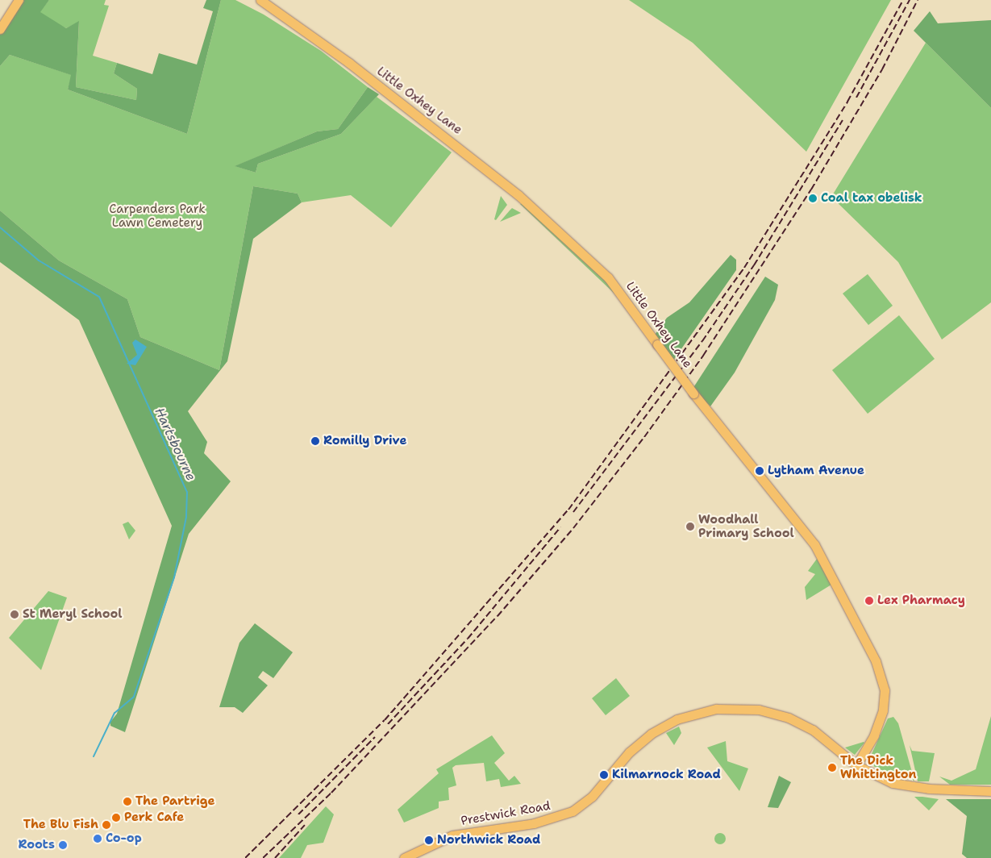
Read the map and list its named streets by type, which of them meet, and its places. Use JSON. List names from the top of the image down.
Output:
{
  "streets": {
    "main road": ["Little Oxhey Lane", "Prestwick Road"]
  },
  "crossings": [
    ["Little Oxhey Lane", "Prestwick Road"]
  ],
  "water": ["Hartsbourne"],
  "parks": ["Carpenders Park Lawn Cemetery"],
  "places": [
    "Coal tax obelisk",
    "Romilly Drive",
    "Lytham Avenue",
    "Woodhall Primary School",
    "Lex Pharmacy",
    "St Meryl School",
    "The Dick Whittington",
    "Kilmarnock Road",
    "The Partrige",
    "Perk Cafe",
    "The Blu Fish",
    "Co-op",
    "Northwick Road",
    "Roots"
  ]
}
